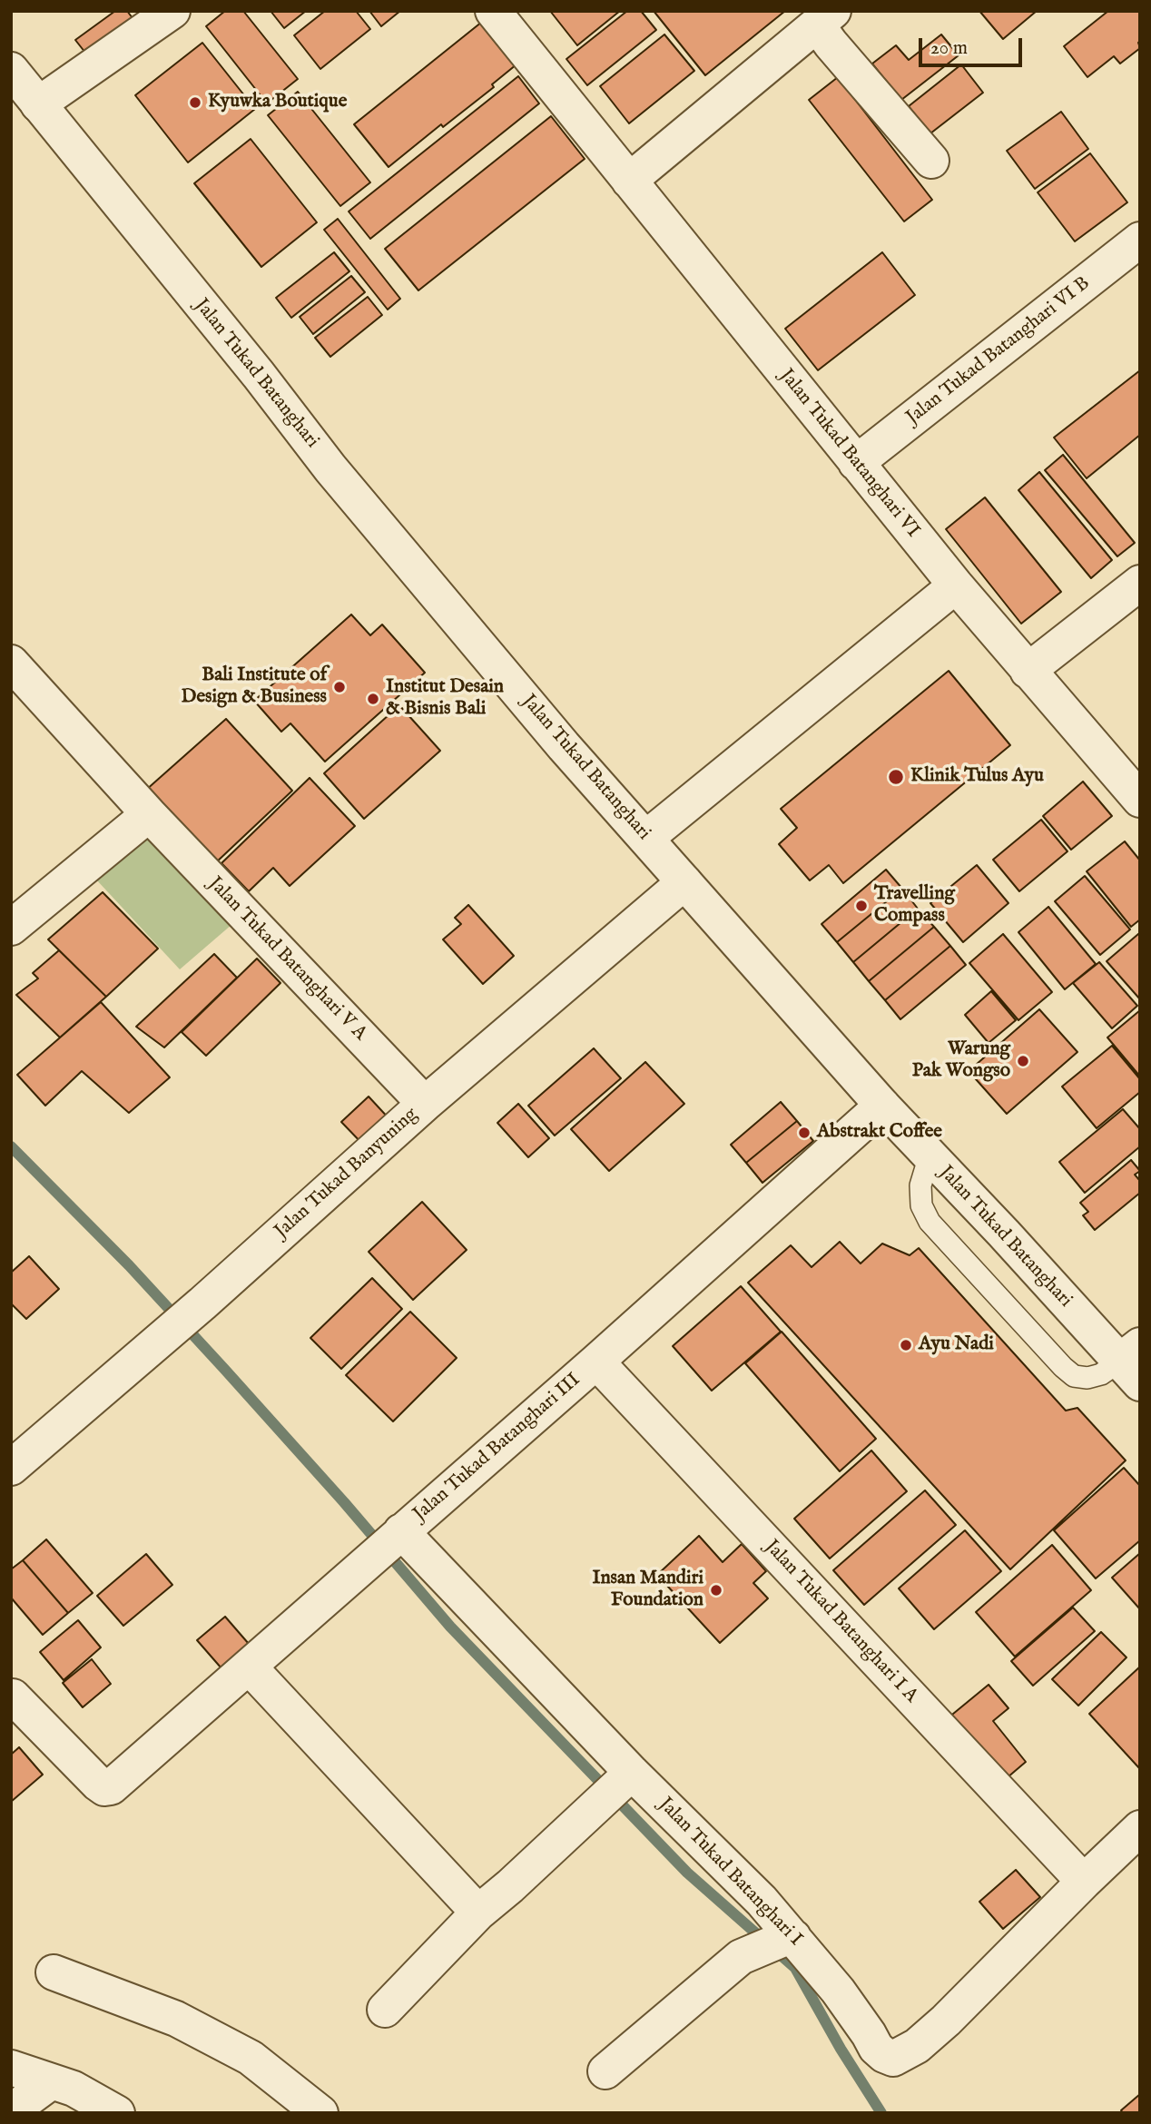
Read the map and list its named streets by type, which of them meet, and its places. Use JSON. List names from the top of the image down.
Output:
{
  "streets": {
    "street": [
      "Jalan Tukad Batanghari VI B",
      "Jalan Tukad Batanghari",
      "Jalan Tukad Batanghari VI",
      "Jalan Tukad Batanghari V A",
      "Jalan Tukad Banyuning",
      "Jalan Tukad Batanghari III",
      "Jalan Tukad Batanghari I A",
      "Jalan Tukad Batanghari I"
    ]
  },
  "crossings": [
    ["Jalan Tukad Batanghari VI B", "Jalan Tukad Batanghari VI"],
    ["Jalan Tukad Batanghari", "Jalan Tukad Banyuning"],
    ["Jalan Tukad Batanghari", "Jalan Tukad Batanghari III"],
    ["Jalan Tukad Batanghari V A", "Jalan Tukad Banyuning"],
    ["Jalan Tukad Batanghari III", "Jalan Tukad Batanghari I A"],
    ["Jalan Tukad Batanghari III", "Jalan Tukad Batanghari I"],
    ["Jalan Tukad Batanghari I A", "Jalan Tukad Batanghari I"]
  ],
  "places": [
    "Kyuwka Boutique",
    "Bali Institute of Design & Business",
    "Institut Desain & Bisnis Bali",
    "Klinik Tulus Ayu",
    "Travelling Compass",
    "Warung Pak Wongso",
    "Abstrakt Coffee",
    "Ayu Nadi",
    "Insan Mandiri Foundation"
  ],
  "scale_bar": "20 m"
}
